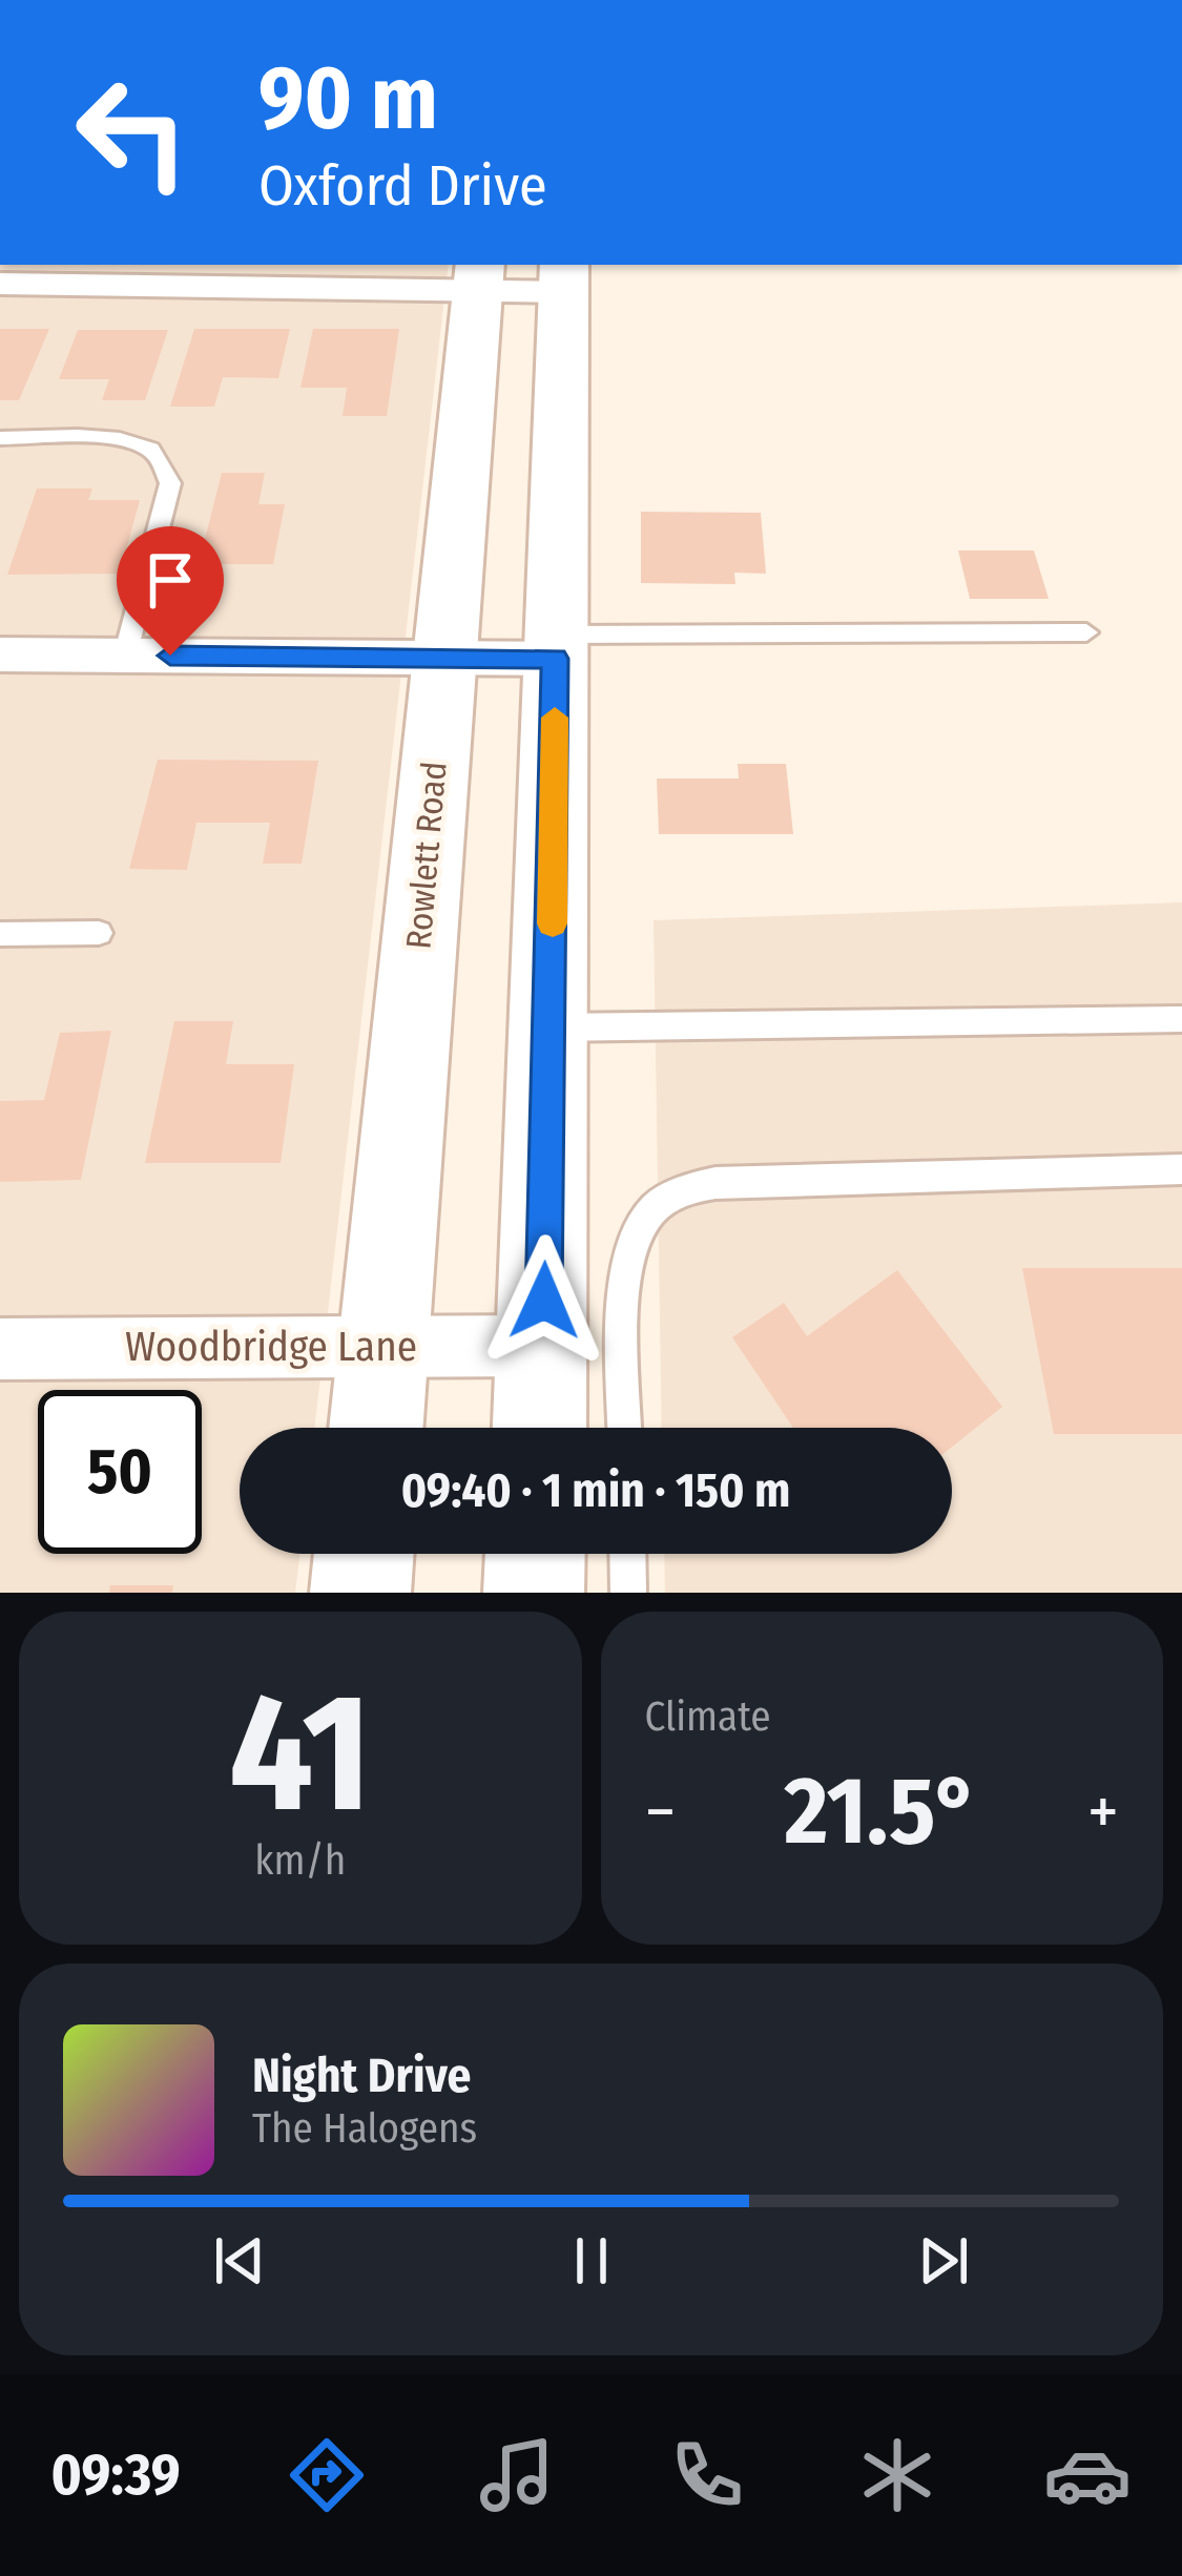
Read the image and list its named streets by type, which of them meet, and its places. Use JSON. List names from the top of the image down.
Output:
{
  "streets": {
    "main road": ["Rowlett Road"],
    "street": ["Woodbridge Lane"]
  },
  "crossings": [
    ["Rowlett Road", "Woodbridge Lane"]
  ],
  "page": {
    "turn": ["90 m", "Oxford Drive"],
    "limit": "50",
    "trip": "09:40 · 1 min · 150 m",
    "tile": [
      ["41", "km/h"],
      "Climate"
    ],
    "heat": ["−", "21.5°", "+"],
    "song": ["Night Drive", "The Halogens"],
    "tabs": "09:39"
  }
}
